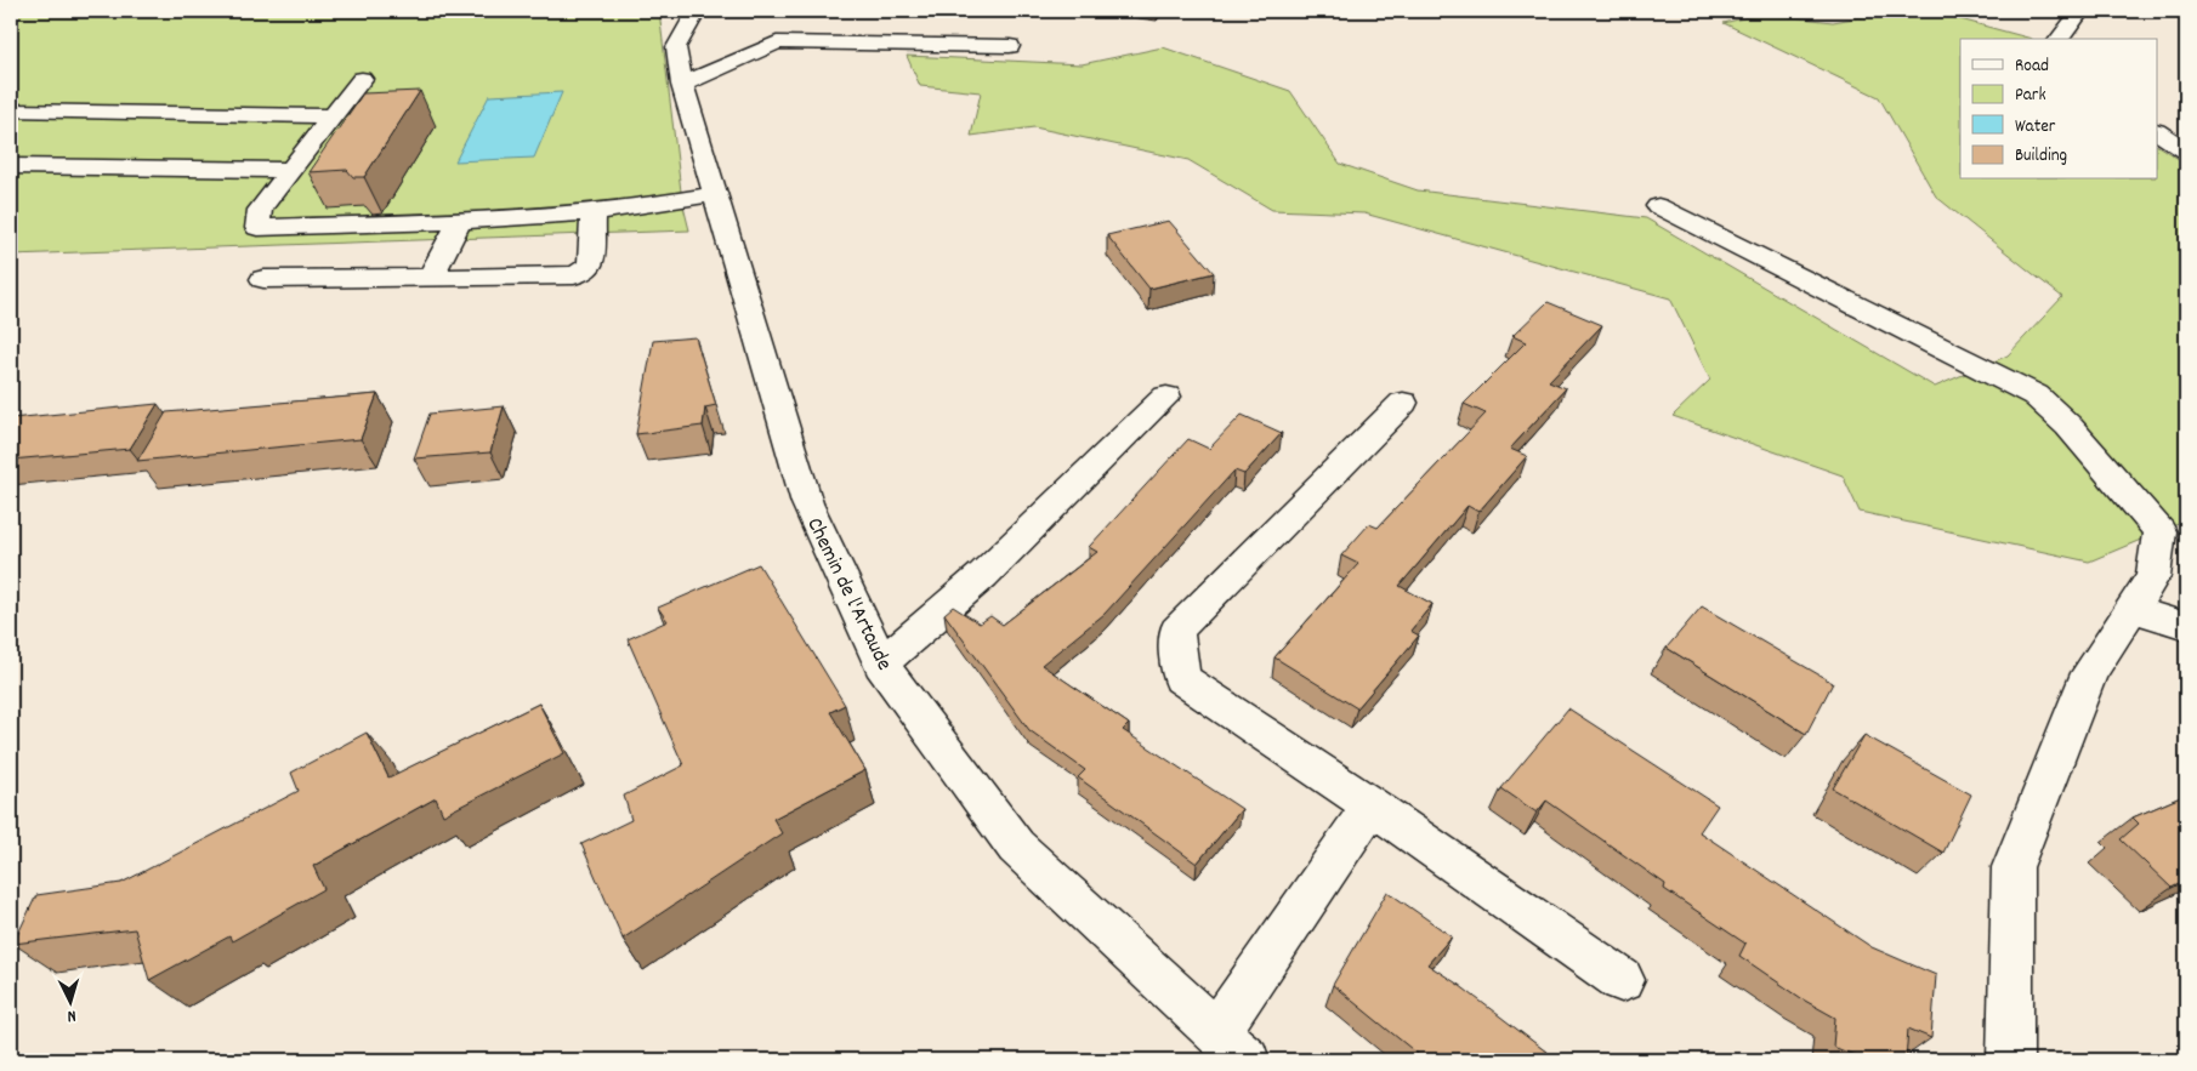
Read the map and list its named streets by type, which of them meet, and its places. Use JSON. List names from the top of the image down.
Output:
{
  "streets": {
    "street": ["Chemin de l'Artaude"]
  },
  "legend": [
    "Road",
    "Park",
    "Water",
    "Building"
  ],
  "north": "bottom"
}
